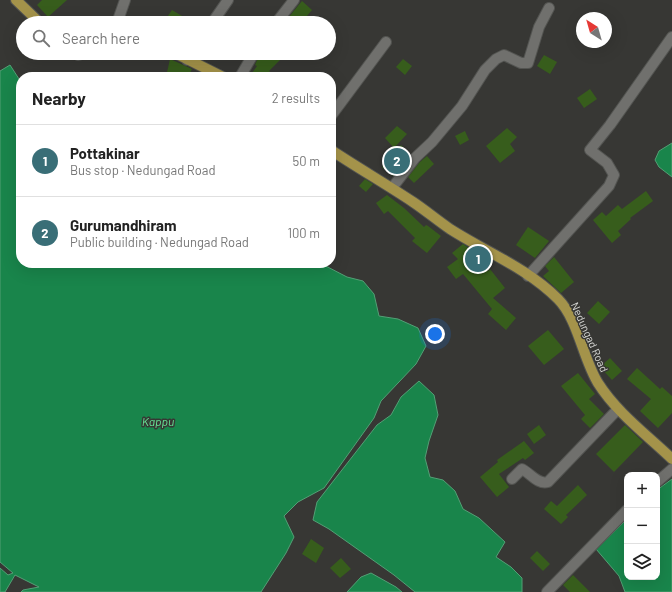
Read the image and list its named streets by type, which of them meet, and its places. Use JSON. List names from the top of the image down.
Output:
{
  "streets": {
    "main road": ["Nedungad Road"]
  },
  "water": ["Kappu"],
  "north": "top left",
  "page": {
    "search": "Search here",
    "heading": ["Nearby", "2 results"],
    "list": [
      {
        "mark": "1",
        "name": "Pottakinar",
        "note": "Bus stop · Nedungad Road",
        "value": "50 m"
      },
      {
        "mark": "2",
        "name": "Gurumandhiram",
        "note": "Public building · Nedungad Road",
        "value": "100 m"
      }
    ],
    "pins": ["2", "1"],
    "map_buttons": ["+", "−"]
  }
}
